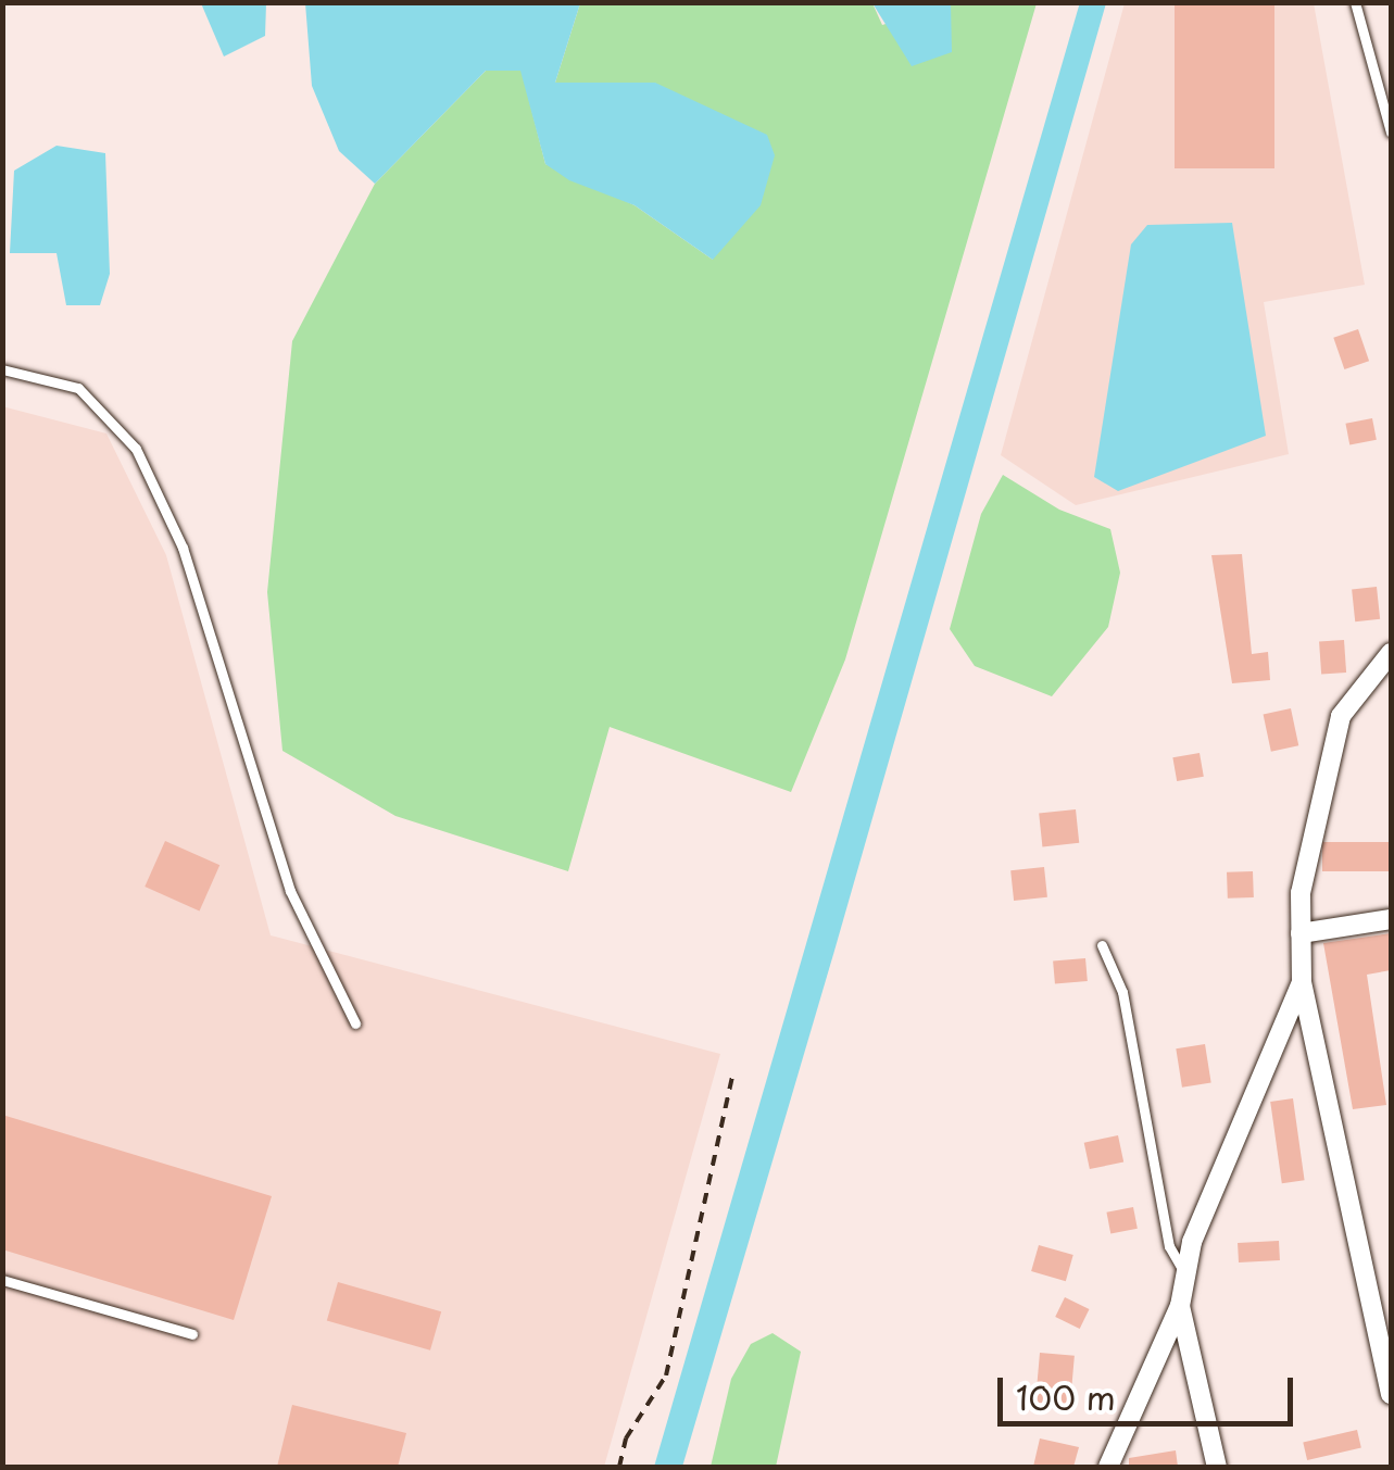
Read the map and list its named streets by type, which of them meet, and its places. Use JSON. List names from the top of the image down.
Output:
{
  "scale_bar": "100 m"
}
